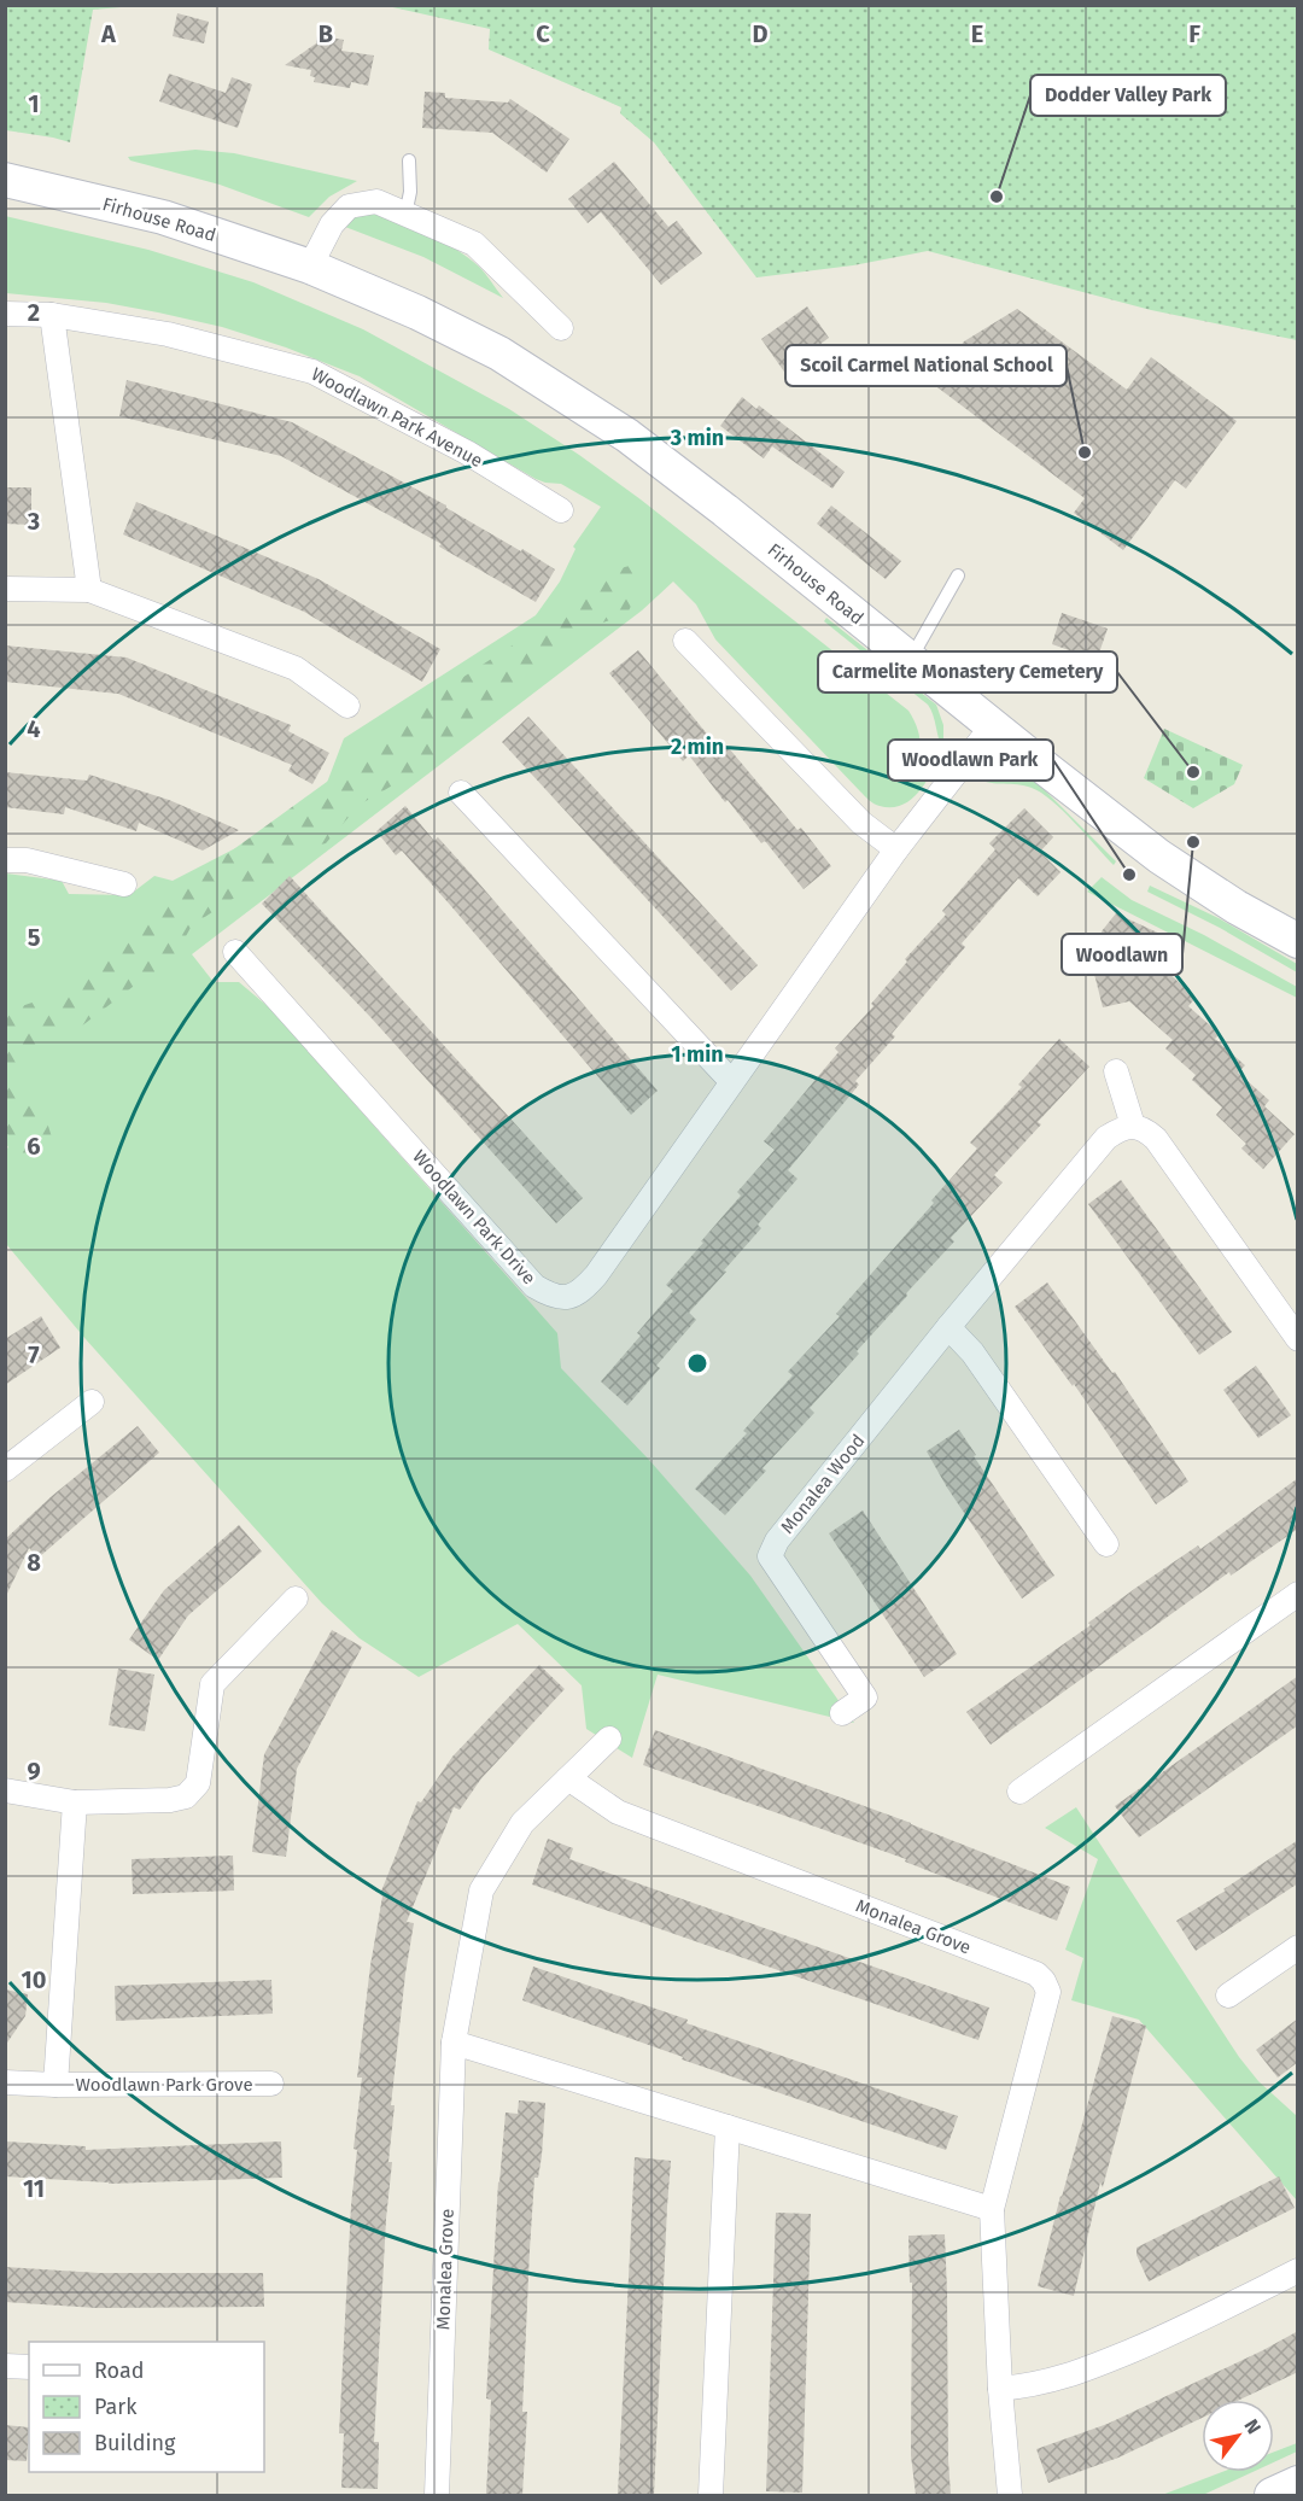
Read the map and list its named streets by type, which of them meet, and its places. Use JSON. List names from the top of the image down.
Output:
{
  "streets": {
    "main road": ["Firhouse Road"],
    "street": [
      "Woodlawn Park Avenue",
      "Woodlawn Park Drive",
      "Monalea Wood",
      "Monalea Grove",
      "Woodlawn Park Grove"
    ]
  },
  "crossings": [
    ["Firhouse Road", "Woodlawn Park Drive"]
  ],
  "places": [
    "Dodder Valley Park",
    "Scoil Carmel National School",
    "Carmelite Monastery Cemetery",
    "Woodlawn",
    "Woodlawn Park"
  ],
  "legend": ["Road", "Park", "Building"],
  "north": "top right",
  "grid": {
    "columns": [
      "A",
      "B",
      "C",
      "D",
      "E",
      "F"
    ],
    "rows": [
      "1",
      "2",
      "3",
      "4",
      "5",
      "6",
      "7",
      "8",
      "9",
      "10",
      "11"
    ]
  },
  "rings": ["3 min", "2 min", "1 min"]
}
